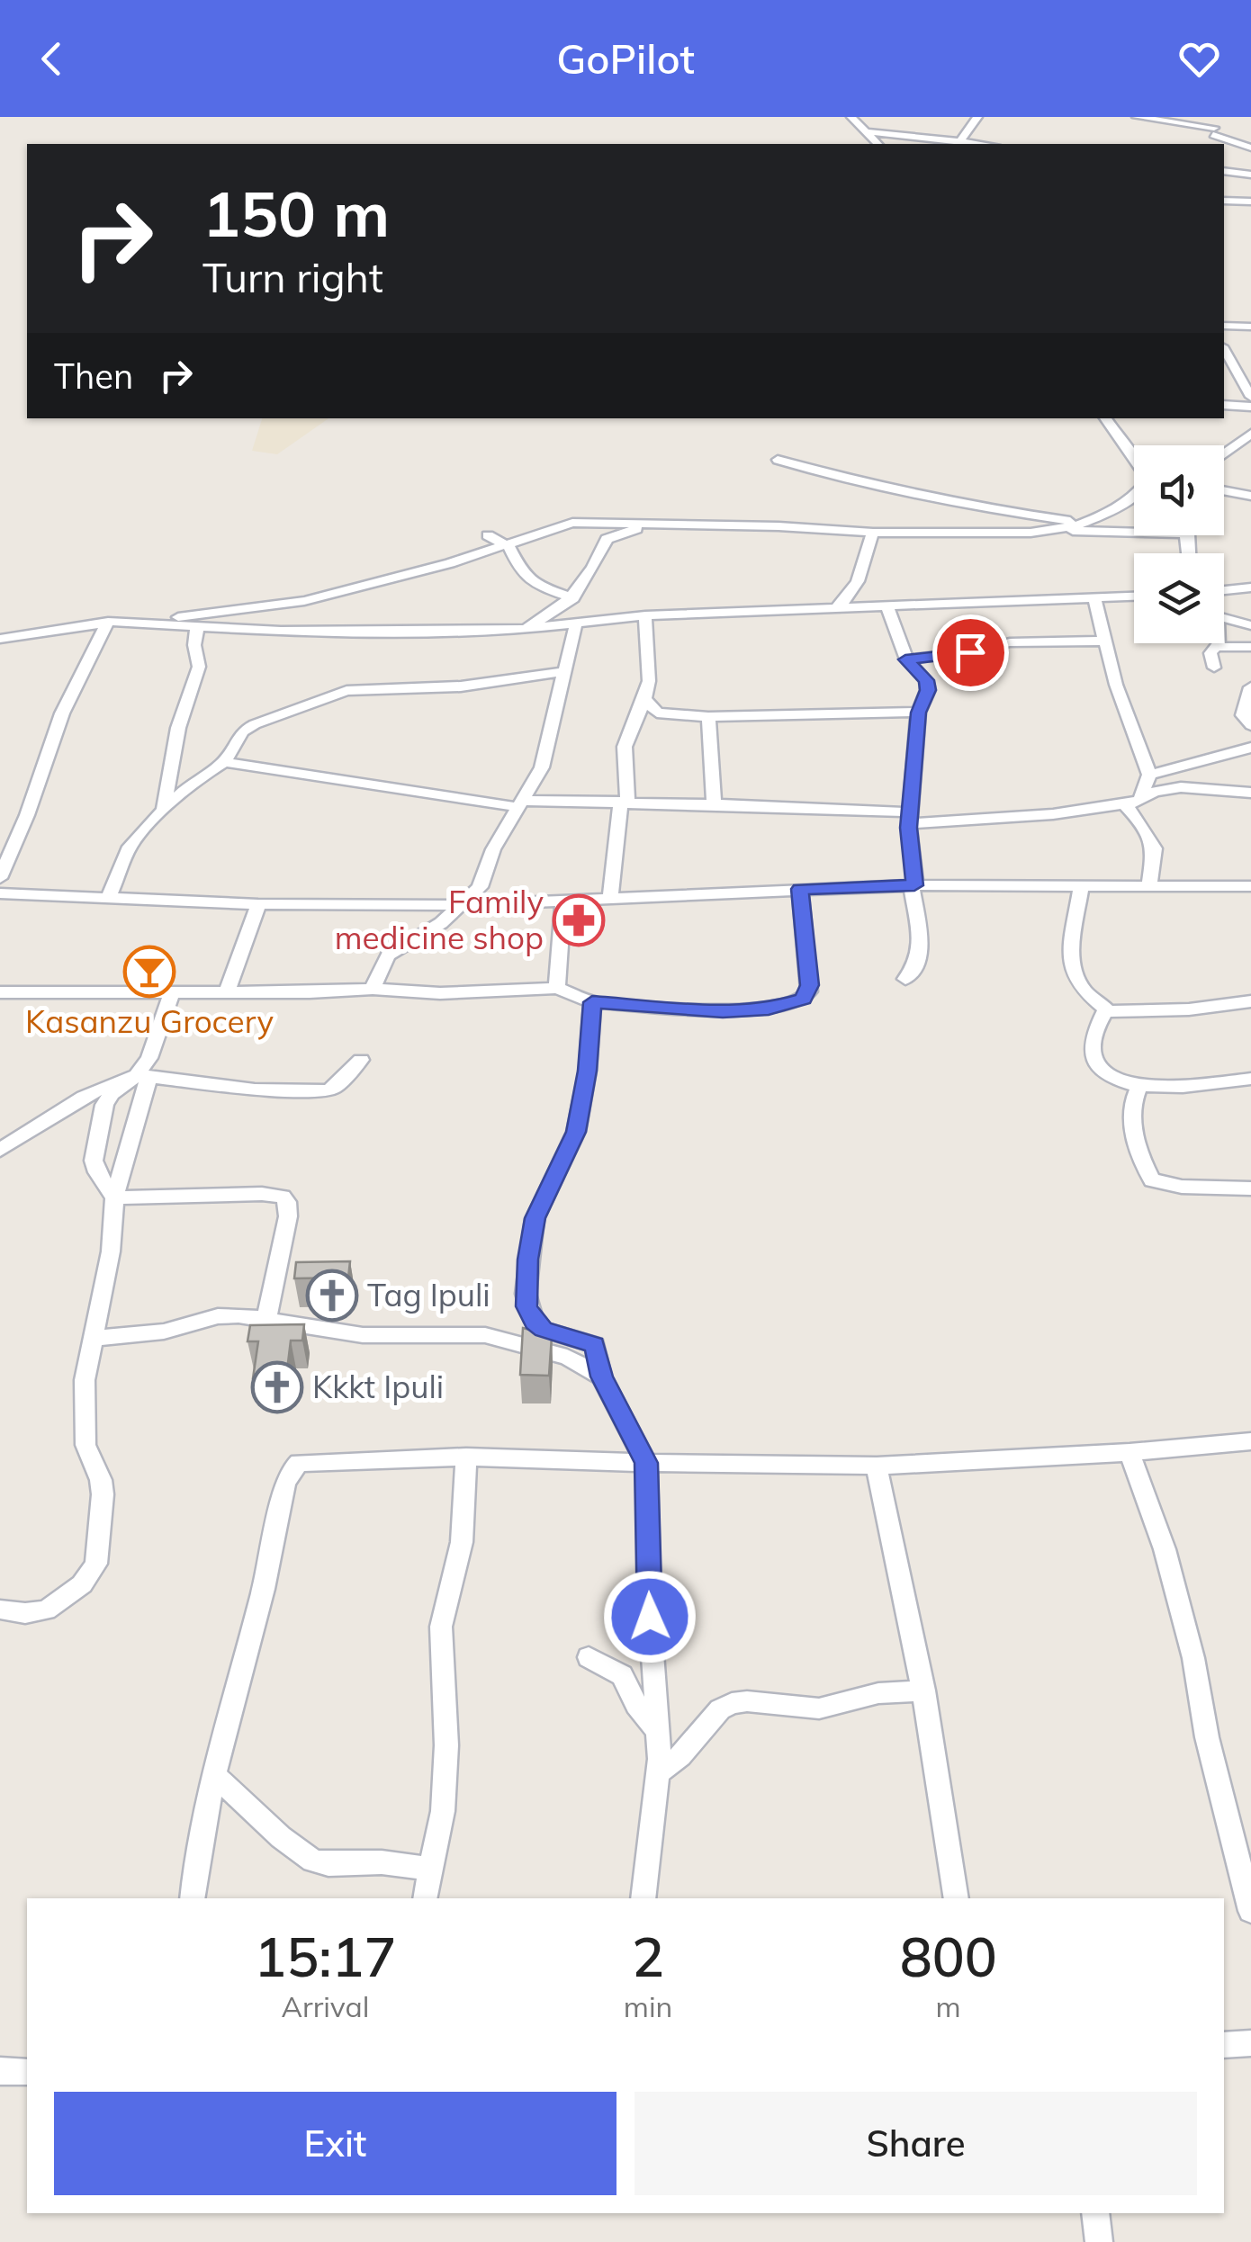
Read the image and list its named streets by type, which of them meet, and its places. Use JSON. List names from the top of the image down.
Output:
{
  "places": {
    "pharmacy": ["Family medicine shop"],
    "bar": ["Kasanzu Grocery"],
    "church": ["Tag Ipuli", "Kkkt Ipuli"]
  },
  "page": {
    "header": "GoPilot",
    "turn": ["150 m", "Turn right"],
    "then": "Then",
    "eta": [
      "15:17",
      "Arrival",
      "2",
      "min",
      "800",
      "m"
    ],
    "buttons": ["Exit", "Share"]
  }
}
